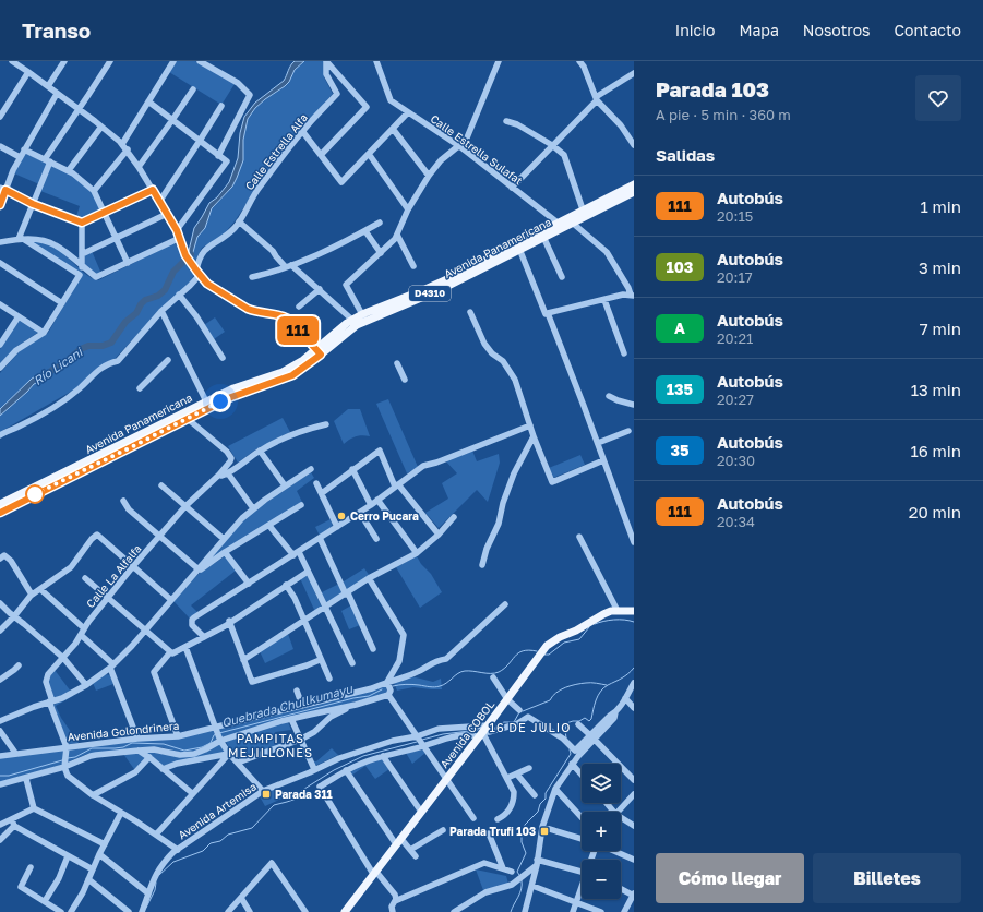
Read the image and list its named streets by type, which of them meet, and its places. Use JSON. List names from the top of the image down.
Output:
{
  "streets": {
    "main road": ["Avenida Panamericana", "D4310", "Avenida COBOL"],
    "street": [
      "Calle Estrella Sulafat",
      "Calle Estrella Alfa",
      "Calle La Alfalfa",
      "Avenida Golondrinera",
      "Avenida Artemisa"
    ]
  },
  "crossings": [
    ["Calle Estrella Sulafat", "Avenida Panamericana"],
    ["Avenida Panamericana", "Calle La Alfalfa"],
    ["Avenida COBOL", "Avenida Artemisa"]
  ],
  "districts": ["16 DE JULIO", "PAMPITAS MEJILLONES"],
  "water": ["Río Licani", "Quebrada Chullkumayu"],
  "places": {
    "other": ["Cerro Pucara"],
    "transit": ["Parada 311", "Parada Trufi 103"]
  },
  "lines": ["bus line 111"],
  "page": {
    "header": "Transo",
    "nav": [
      "Inicio",
      "Mapa",
      "Nosotros",
      "Contacto"
    ],
    "on_map": "111",
    "heading": [
      ["Parada 103", "A pie · 5 min · 360 m"],
      "Salidas"
    ],
    "list": [
      {
        "mark": "111",
        "name": "Autobús",
        "note": "20:15",
        "value": "1 min"
      },
      {
        "mark": "103",
        "name": "Autobús",
        "note": "20:17",
        "value": "3 min"
      },
      {
        "mark": "A",
        "name": "Autobús",
        "note": "20:21",
        "value": "7 min"
      },
      {
        "mark": "135",
        "name": "Autobús",
        "note": "20:27",
        "value": "13 min"
      },
      {
        "mark": "35",
        "name": "Autobús",
        "note": "20:30",
        "value": "16 min"
      },
      {
        "mark": "111",
        "name": "Autobús",
        "note": "20:34",
        "value": "20 min"
      }
    ],
    "map_buttons": ["+", "−"],
    "buttons": ["Cómo llegar", "Billetes"]
  }
}
